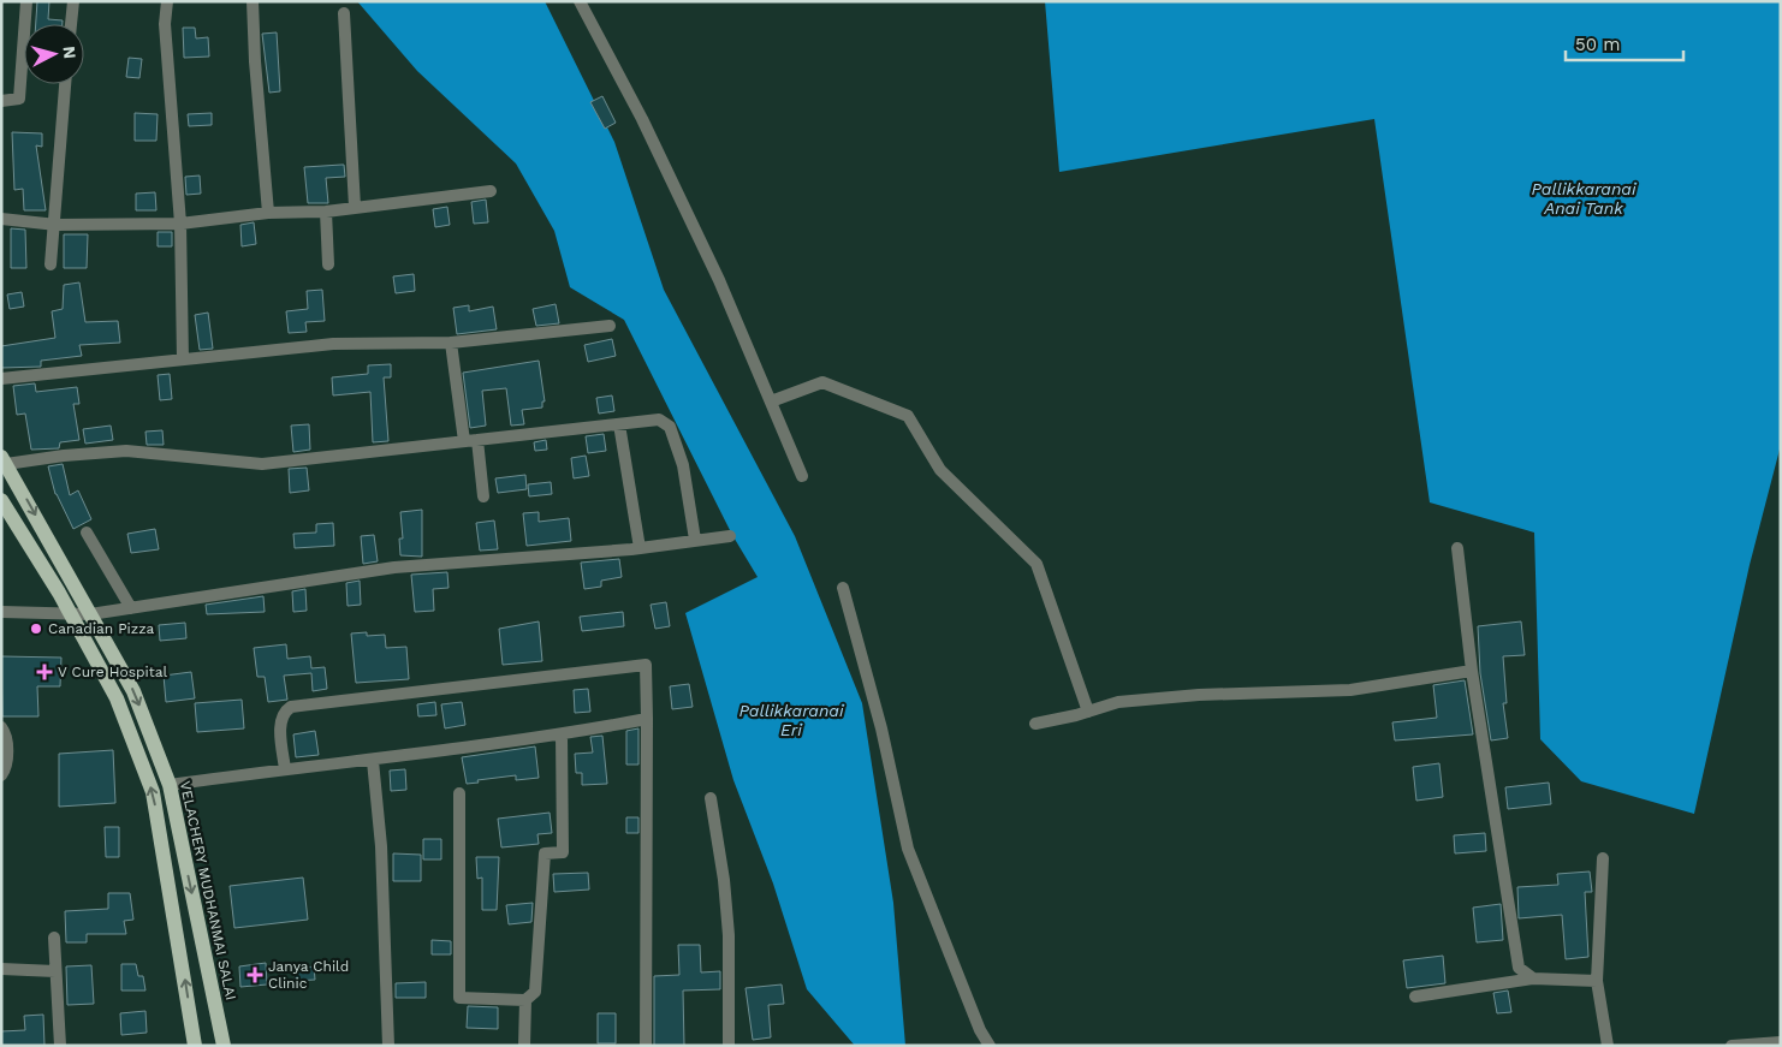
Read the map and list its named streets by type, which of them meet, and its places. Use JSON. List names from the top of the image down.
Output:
{
  "streets": {
    "main road": ["VELACHERY MUDHANMAI SALAI"]
  },
  "water": ["Pallikkaranai Anai Tank", "Pallikkaranai Eri"],
  "places": {
    "other": ["Canadian Pizza"],
    "health": ["V Cure Hospital", "Janya Child Clinic"]
  },
  "scale_bar": "50 m",
  "north": "right"
}
